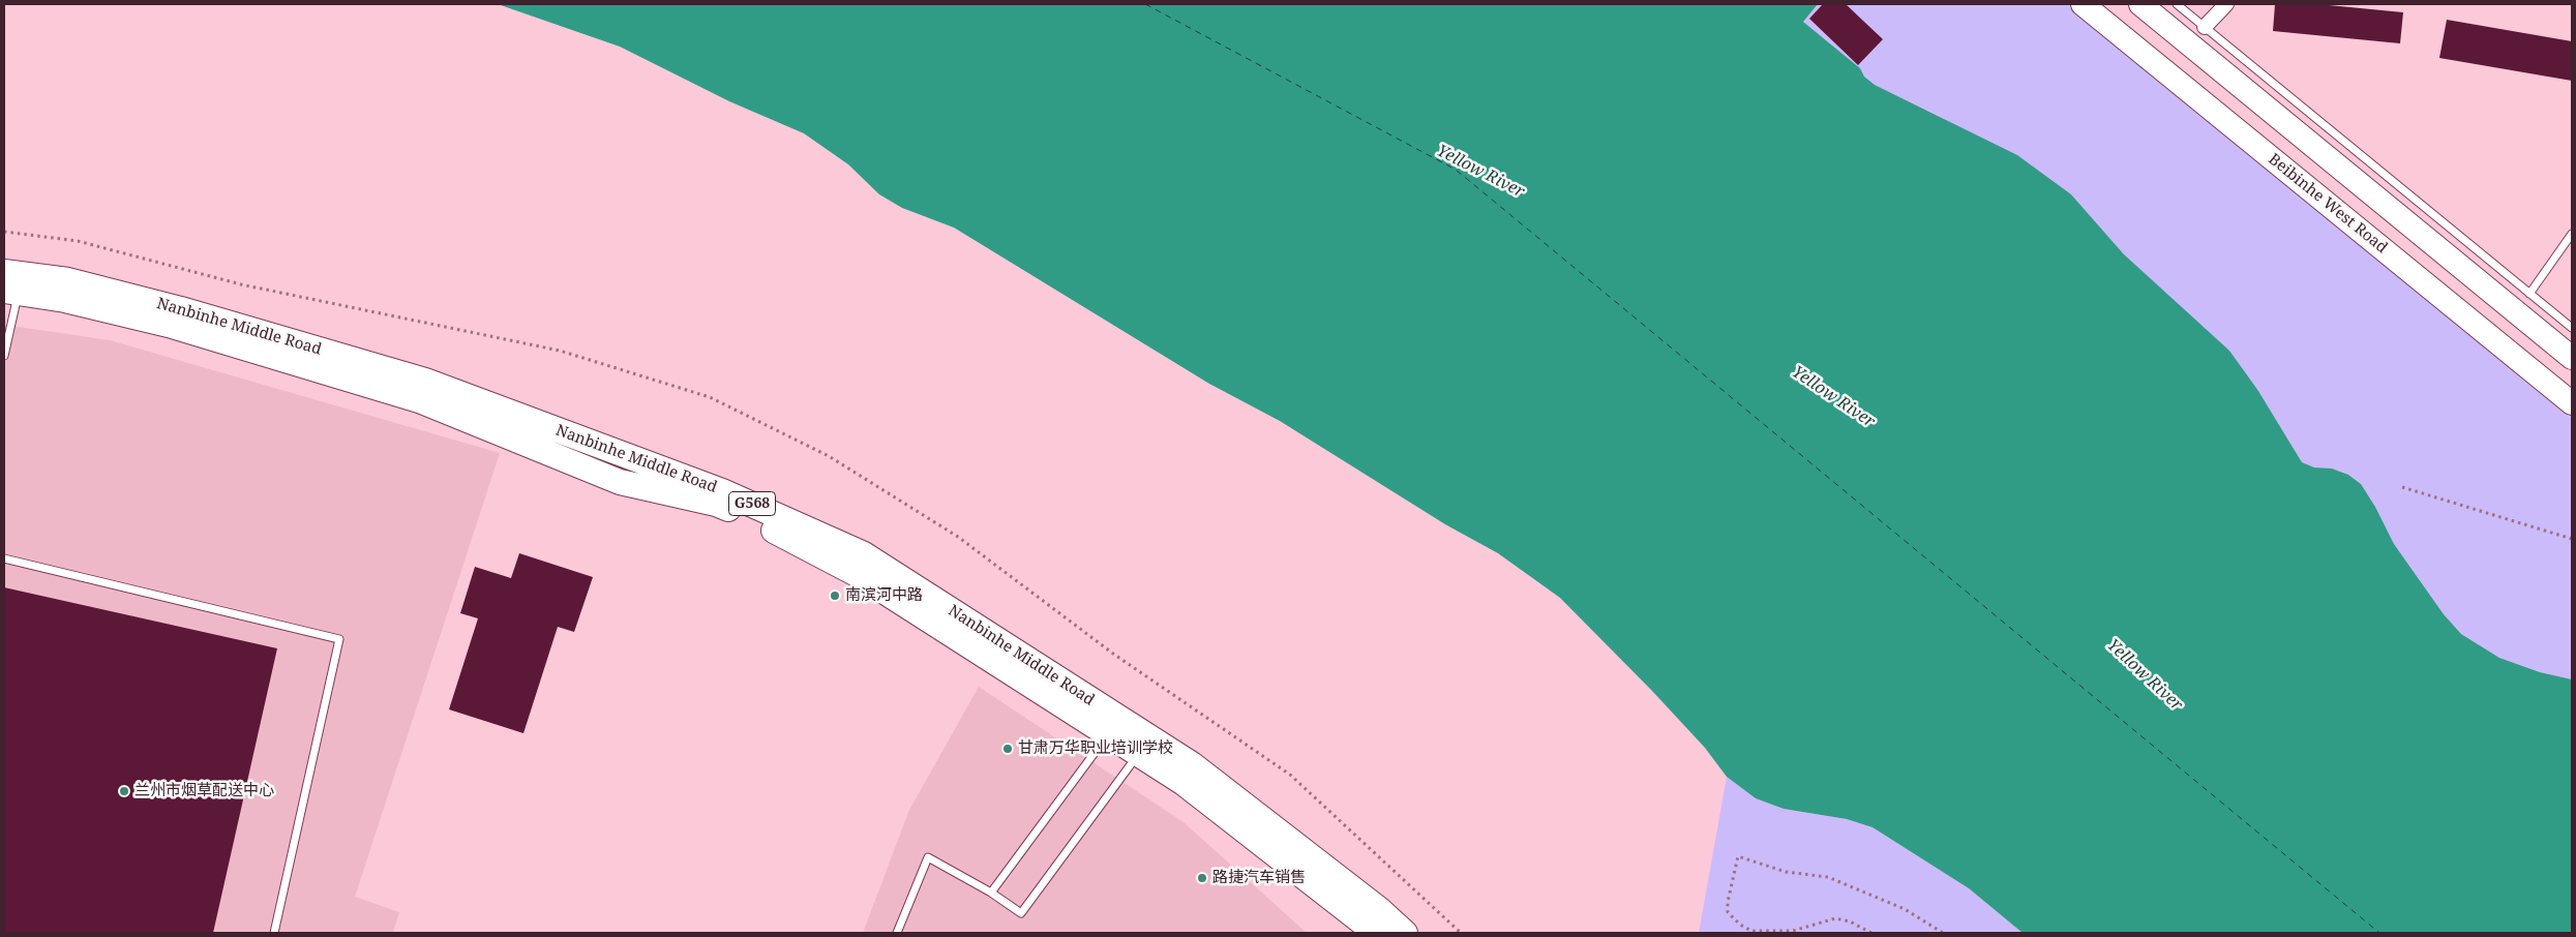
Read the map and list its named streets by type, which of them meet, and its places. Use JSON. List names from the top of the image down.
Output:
{
  "streets": {
    "highway": ["Nanbinhe Middle Road", "G568"],
    "main road": ["Beibinhe West Road"]
  },
  "water": ["Yellow River"],
  "places": [
    "南滨河中路",
    "甘肃万华职业培训学校",
    "兰州市烟草配送中心",
    "路捷汽车销售"
  ]
}
